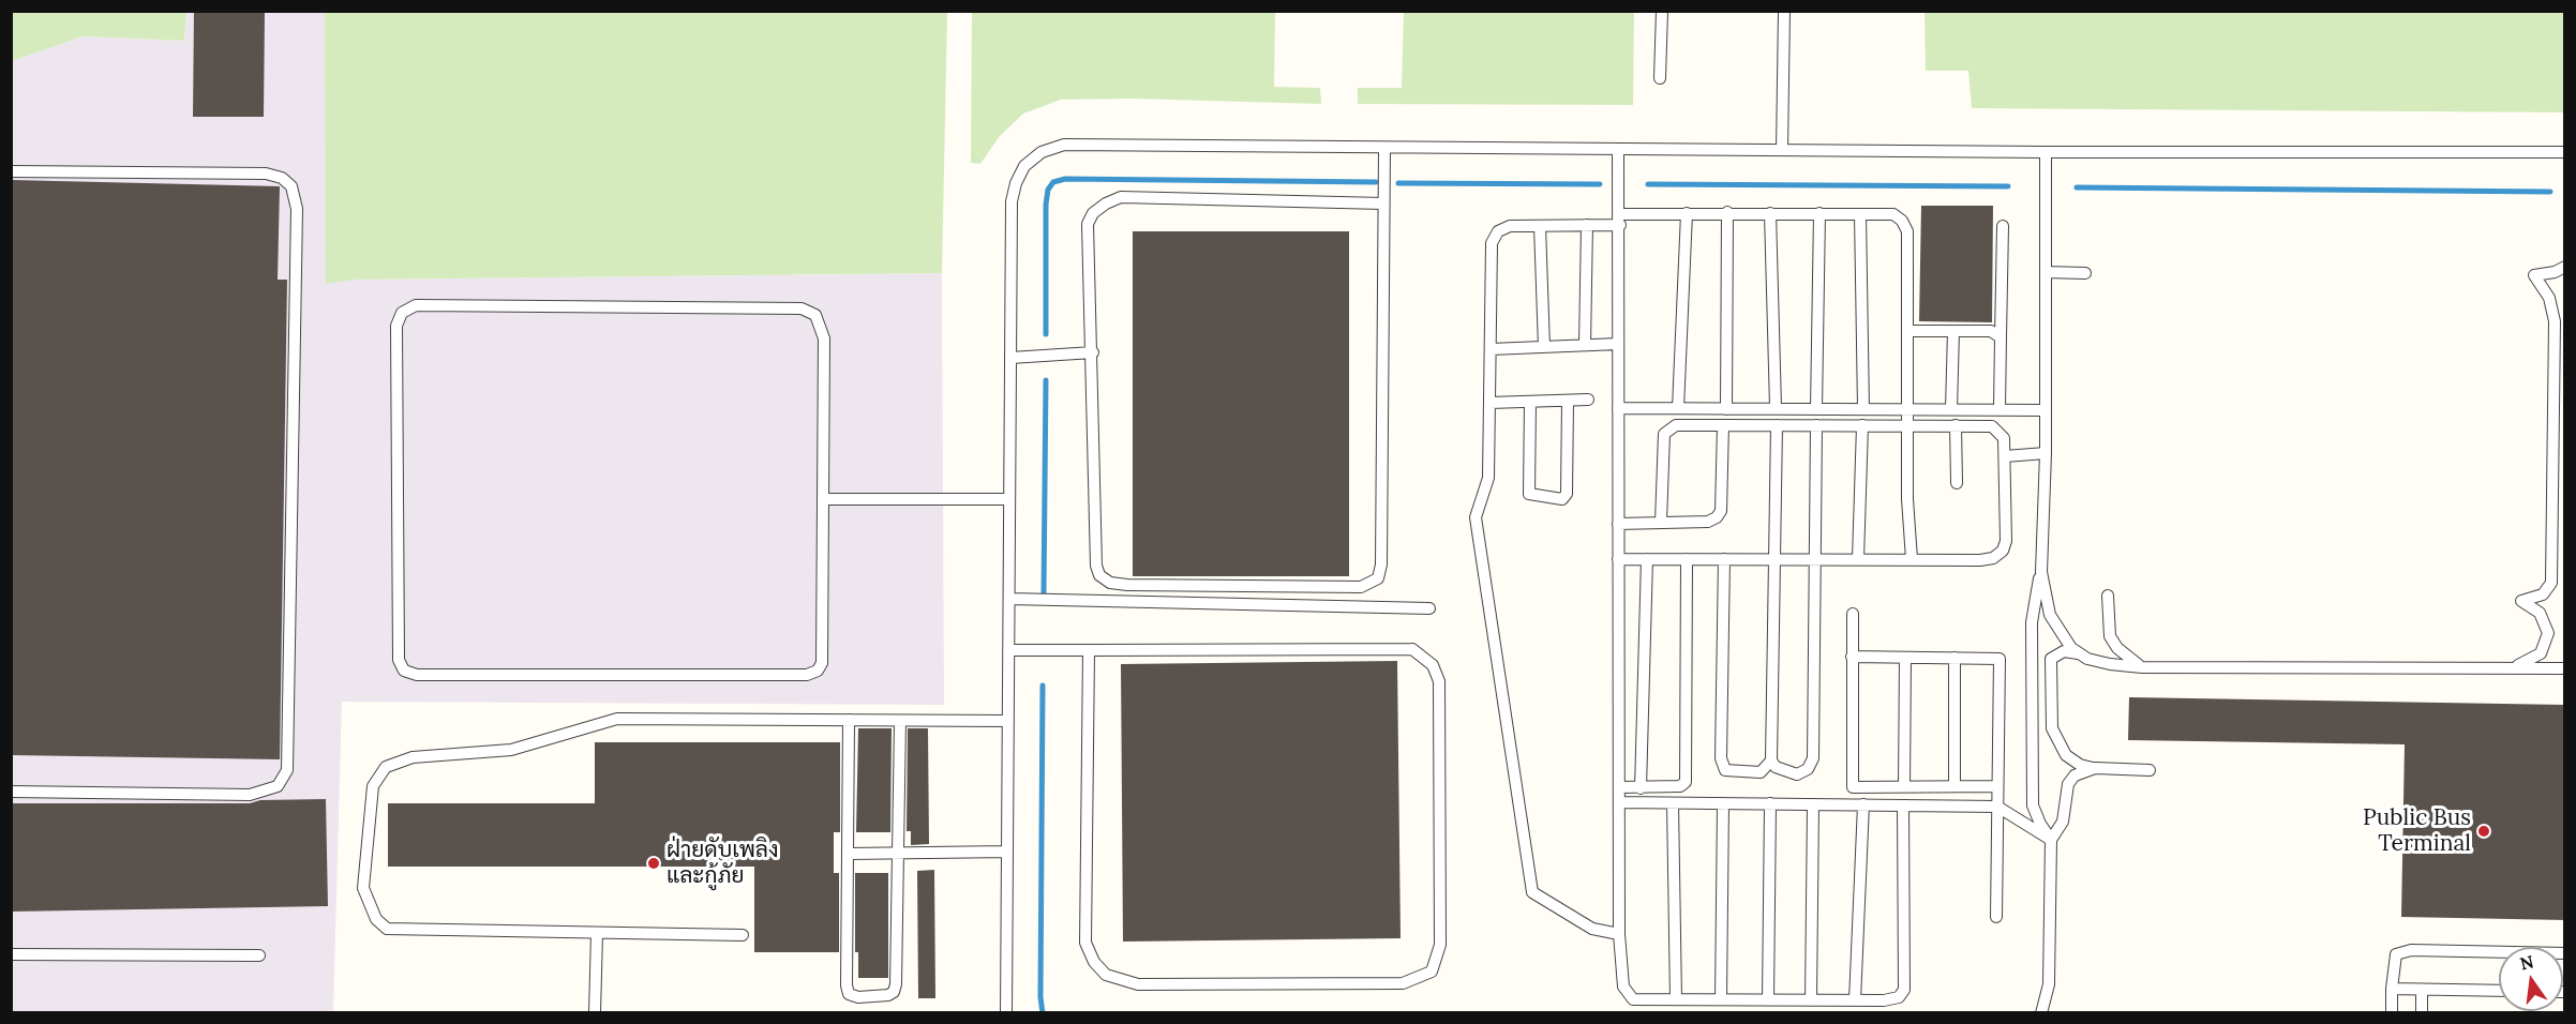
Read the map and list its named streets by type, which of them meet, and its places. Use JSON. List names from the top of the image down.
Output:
{
  "places": ["Public Bus Terminal", "ฝ่ายดับเพลิง และกู้ภัย"],
  "north": "top"
}
